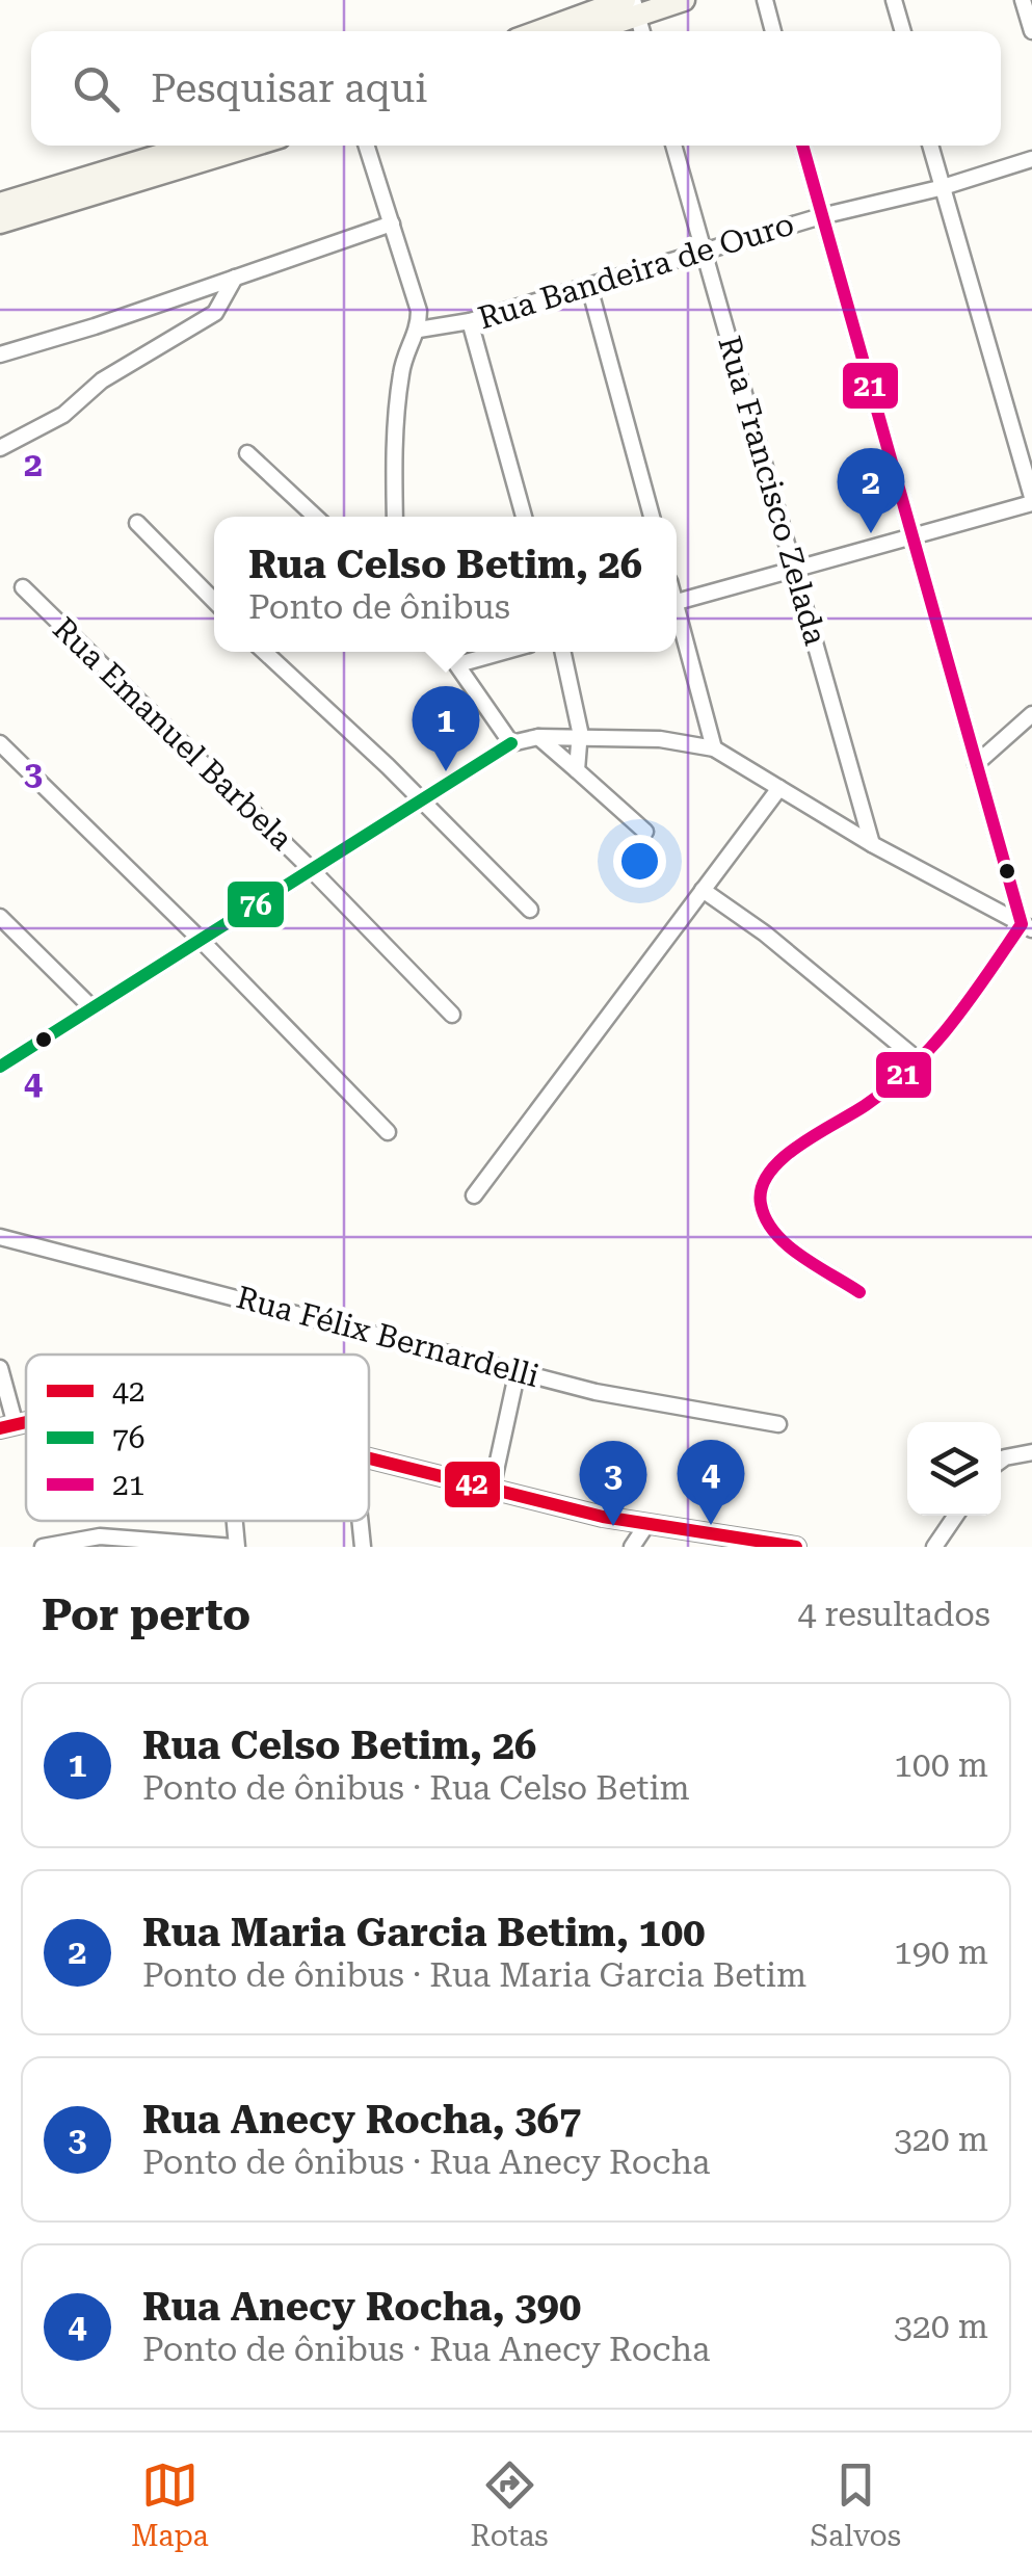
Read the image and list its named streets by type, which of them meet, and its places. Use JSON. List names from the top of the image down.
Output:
{
  "streets": {
    "street": [
      "Rua Bandeira de Ouro",
      "Rua Francisco Zelada",
      "Rua Emanuel Barbela",
      "Rua Félix Bernardelli"
    ]
  },
  "crossings": [
    ["Rua Bandeira de Ouro", "Rua Francisco Zelada"]
  ],
  "lines": ["transit line 21", "transit line 76", "transit line 42"],
  "legend": ["42", "76", "21"],
  "page": {
    "search": "Pesquisar aqui",
    "pins": [
      "2",
      "1",
      "4",
      "3"
    ],
    "popup": ["Rua Celso Betim, 26", "Ponto de ônibus"],
    "heading": ["Por perto", "4 resultados"],
    "list": [
      {
        "mark": "1",
        "name": "Rua Celso Betim, 26",
        "note": "Ponto de ônibus · Rua Celso Betim",
        "value": "100 m"
      },
      {
        "mark": "2",
        "name": "Rua Maria Garcia Betim, 100",
        "note": "Ponto de ônibus · Rua Maria Garcia Betim",
        "value": "190 m"
      },
      {
        "mark": "3",
        "name": "Rua Anecy Rocha, 367",
        "note": "Ponto de ônibus · Rua Anecy Rocha",
        "value": "320 m"
      },
      {
        "mark": "4",
        "name": "Rua Anecy Rocha, 390",
        "note": "Ponto de ônibus · Rua Anecy Rocha",
        "value": "320 m"
      }
    ],
    "nav": ["Mapa", "Rotas", "Salvos"]
  },
  "grid": {
    "rows": ["2", "3", "4"]
  }
}
